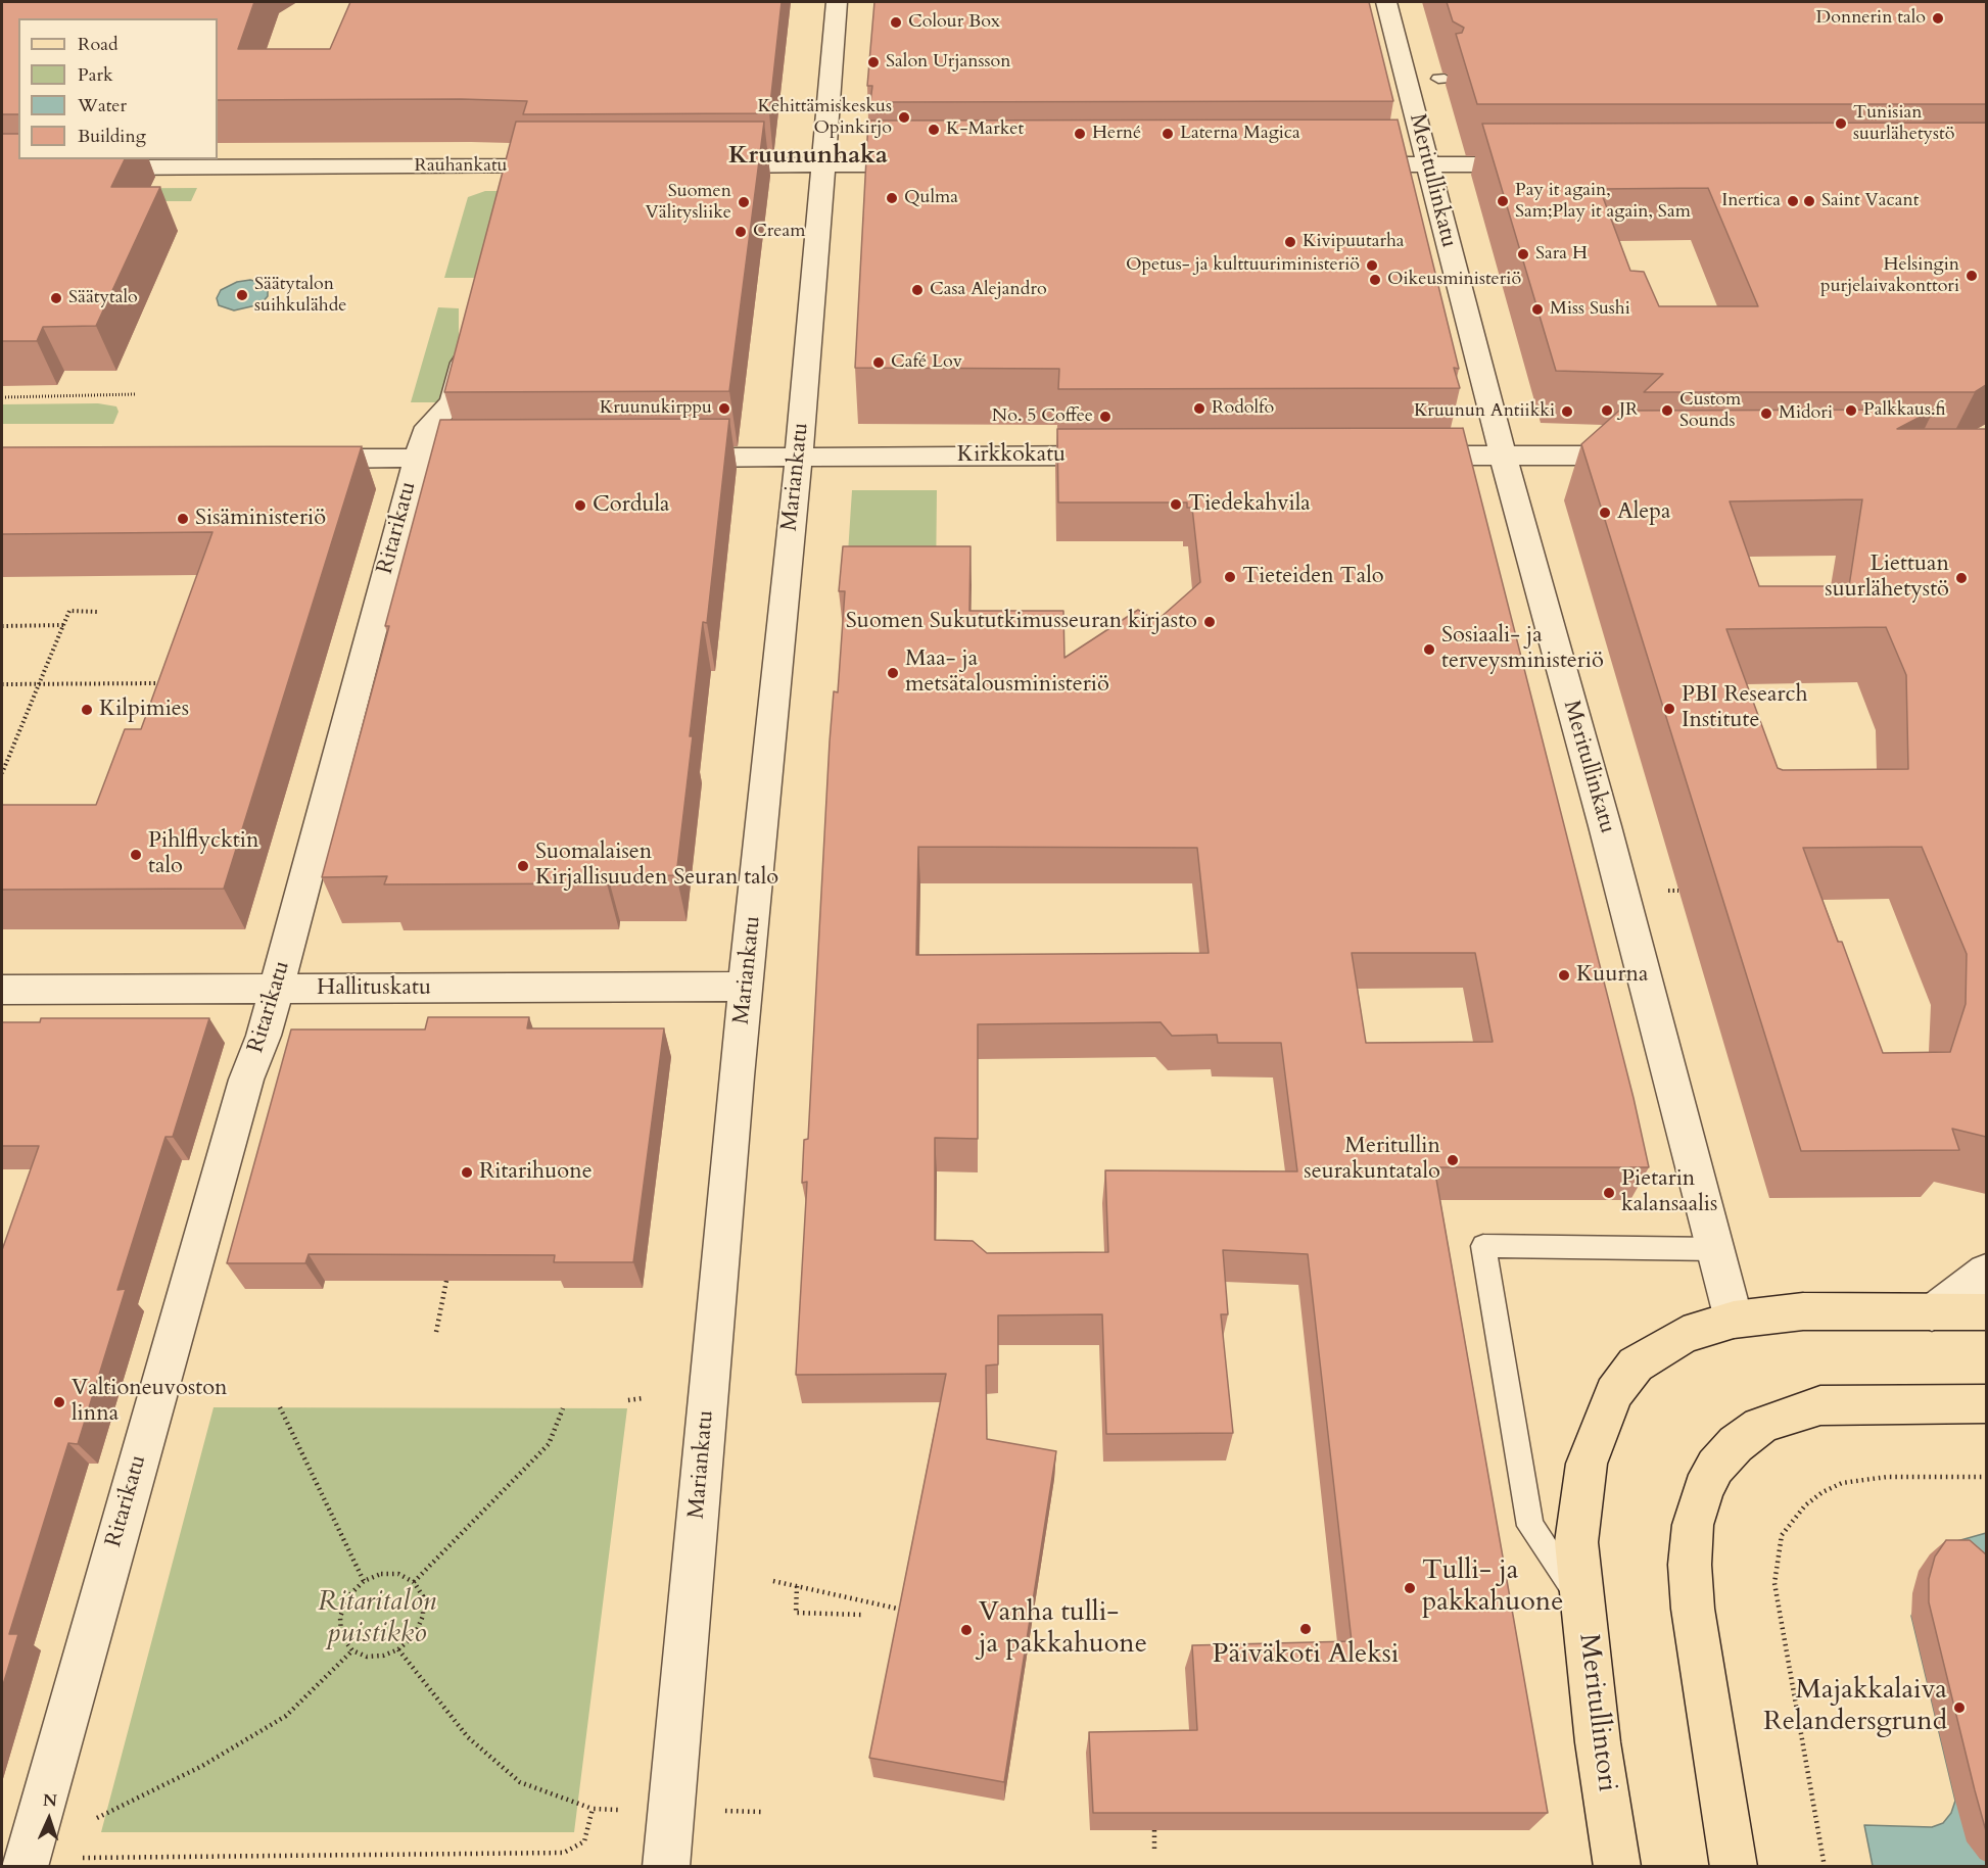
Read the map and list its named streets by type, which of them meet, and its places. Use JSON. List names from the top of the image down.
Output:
{
  "streets": {
    "main road": ["Meritullintori"],
    "street": [
      "Rauhankatu",
      "Meritullinkatu",
      "Kirkkokatu",
      "Mariankatu",
      "Ritarikatu",
      "Hallituskatu"
    ]
  },
  "crossings": [
    ["Meritullinkatu", "Meritullintori"],
    ["Kirkkokatu", "Mariankatu"],
    ["Mariankatu", "Hallituskatu"],
    ["Ritarikatu", "Hallituskatu"]
  ],
  "districts": ["Kruununhaka"],
  "parks": ["Ritaritalon puistikko"],
  "places": [
    "Donnerin talo",
    "Colour Box",
    "Salon Urjansson",
    "Kehittämiskeskus Opinkirjo",
    "Tunisian suurlähetystö",
    "K-Market",
    "Herné",
    "Laterna Magica",
    "Qulma",
    "Pay it again, Sam;Play it again, Sam",
    "Inertica",
    "Saint Vacant",
    "Suomen Välitysliike",
    "Cream",
    "Kivipuutarha",
    "Sara H",
    "Opetus- ja kulttuuriministeriö",
    "Helsingin purjelaivakonttori",
    "Oikeusministeriö",
    "Casa Alejandro",
    "Säätytalon suihkulähde",
    "Säätytalo",
    "Miss Sushi",
    "Café Lov",
    "Kruunukirppu",
    "Rodolfo",
    "JR",
    "Custom Sounds",
    "Palkkaus.fi",
    "Kruunun Antiikki",
    "Midori",
    "No. 5 Coffee",
    "Tiedekahvila",
    "Cordula",
    "Alepa",
    "Sisäministeriö",
    "Tieteiden Talo",
    "Liettuan suurlähetystö",
    "Suomen Sukututkimusseuran kirjasto",
    "Sosiaali- ja terveysministeriö",
    "Maa- ja metsätalousministeriö",
    "PBI Research Institute",
    "Kilpimies",
    "Pihlflycktin talo",
    "Suomalaisen Kirjallisuuden Seuran talo",
    "Kuurna",
    "Meritullin seurakuntatalo",
    "Ritarihuone",
    "Pietarin kalansaalis",
    "Valtioneuvoston linna",
    "Tulli- ja pakkahuone",
    "Päiväkoti Aleksi",
    "Vanha tulli- ja pakkahuone",
    "Majakkalaiva Relandersgrund"
  ],
  "legend": [
    "Road",
    "Park",
    "Water",
    "Building"
  ],
  "north": "top"
}
